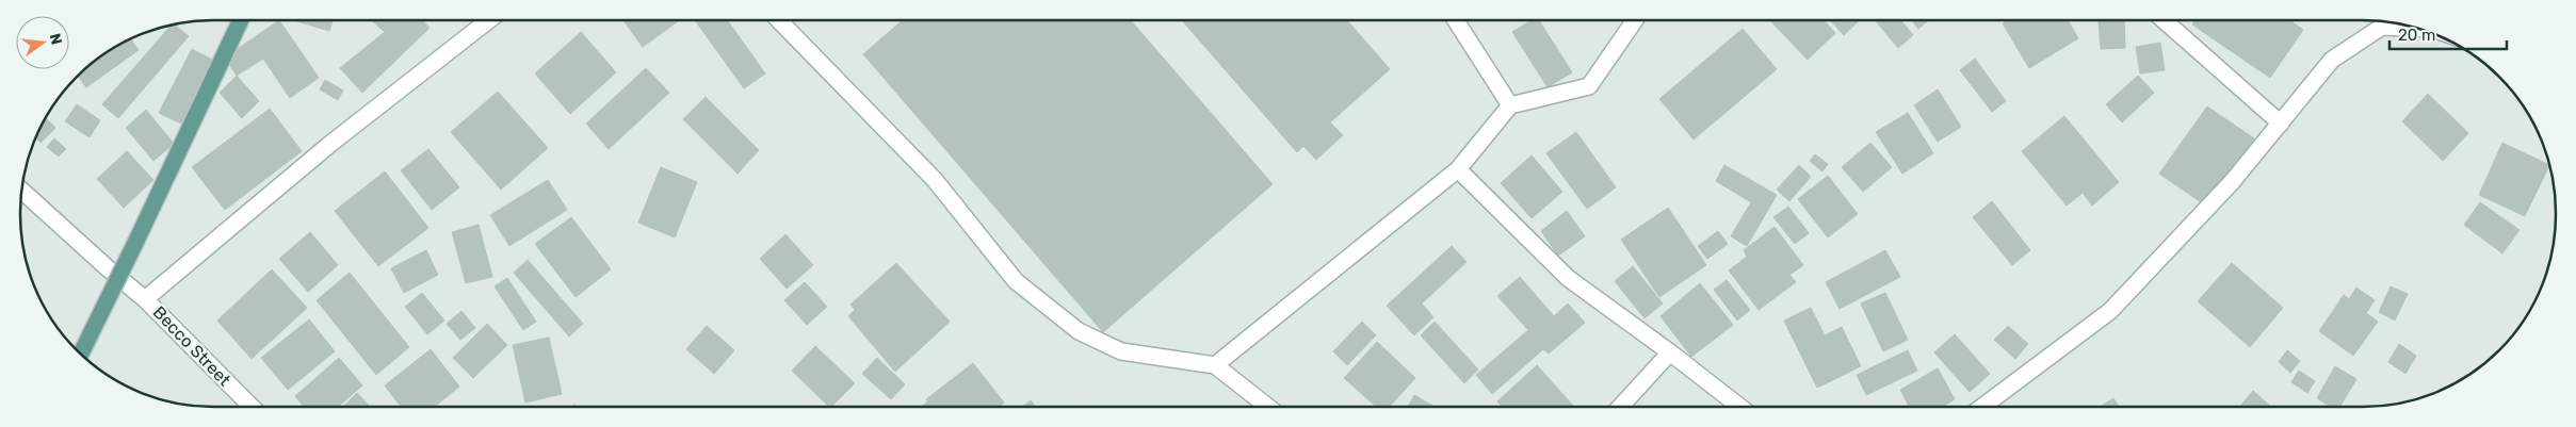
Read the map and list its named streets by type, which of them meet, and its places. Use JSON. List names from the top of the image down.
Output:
{
  "streets": {
    "street": ["Becco Street"]
  },
  "scale_bar": "20 m",
  "north": "right"
}
